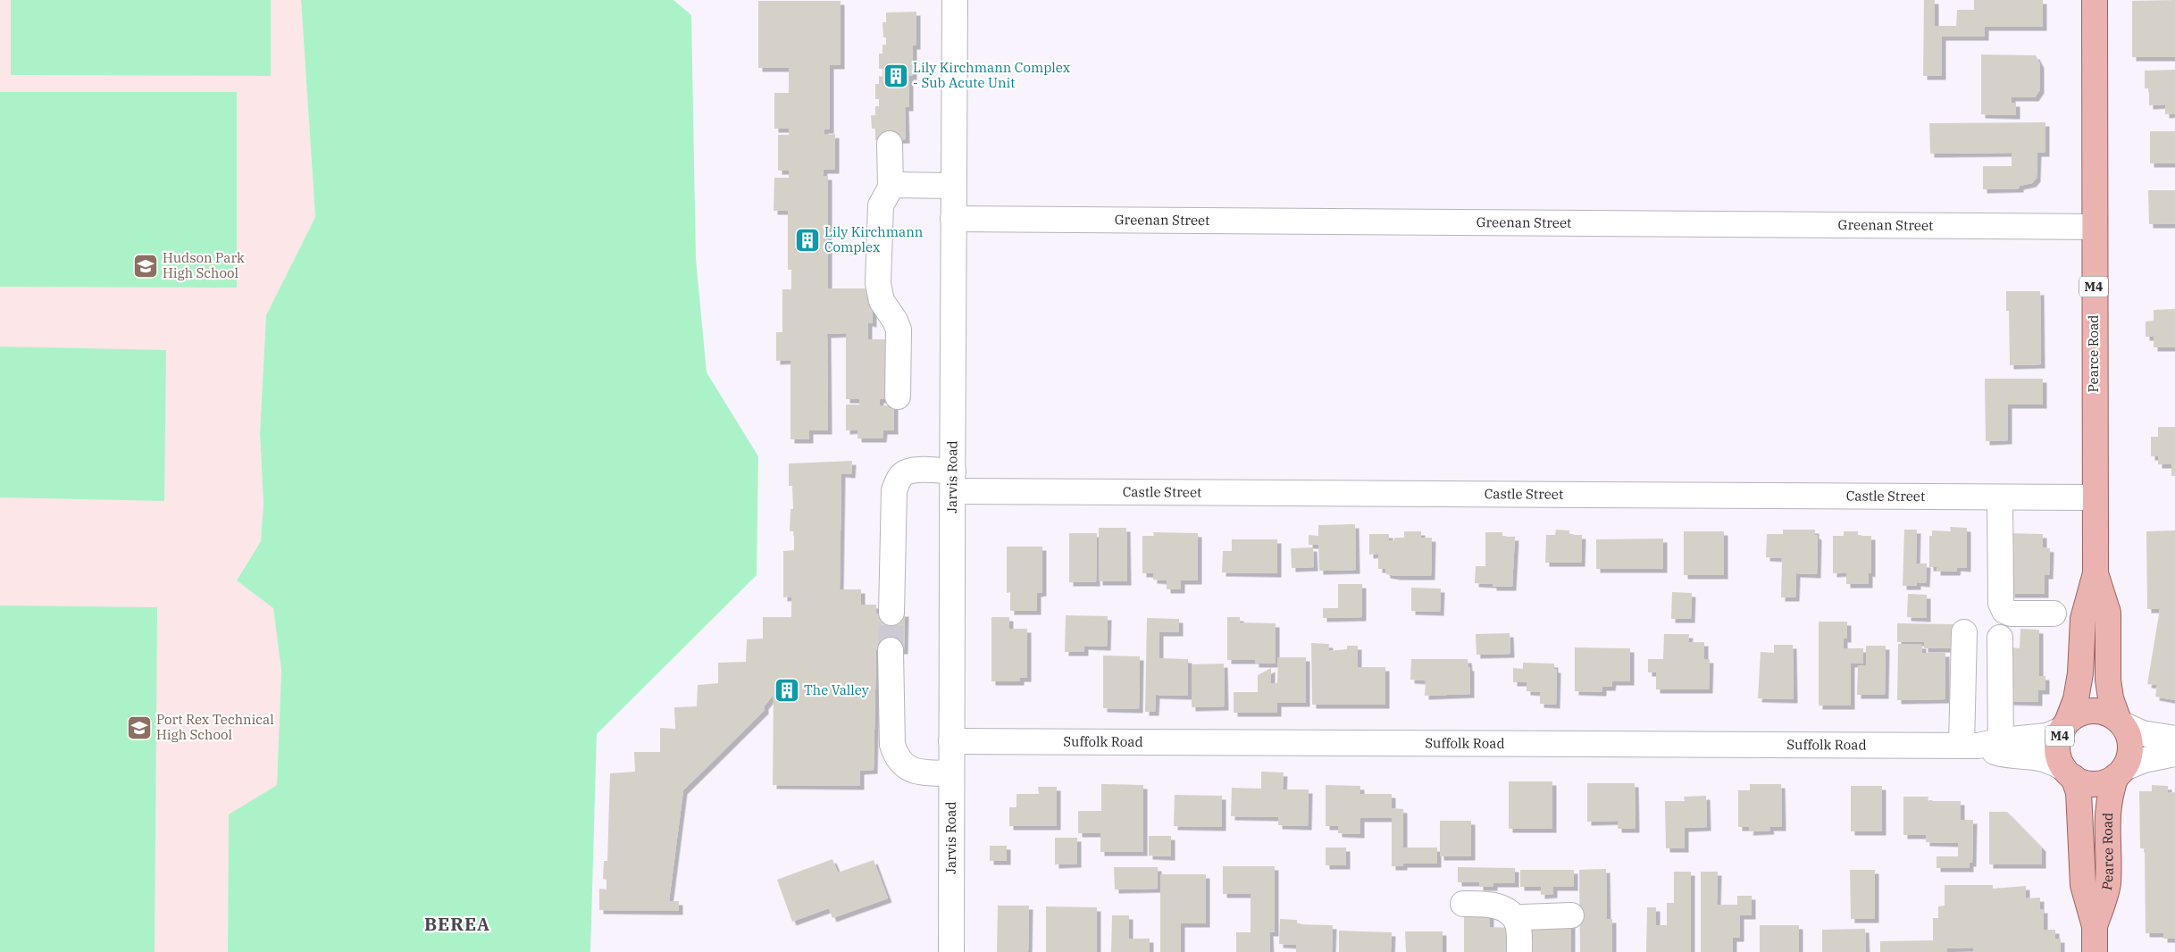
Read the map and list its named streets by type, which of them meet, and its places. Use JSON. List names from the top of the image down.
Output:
{
  "streets": {
    "main road": ["M4", "Pearce Road"],
    "street": [
      "Greenan Street",
      "Jarvis Road",
      "Castle Street",
      "Suffolk Road"
    ]
  },
  "crossings": [
    ["Greenan Street", "Pearce Road"],
    ["Greenan Street", "Jarvis Road"],
    ["M4", "Pearce Road"],
    ["M4", "Suffolk Road"],
    ["Pearce Road", "Castle Street"],
    ["Pearce Road", "Suffolk Road"],
    ["Jarvis Road", "Castle Street"],
    ["Jarvis Road", "Suffolk Road"]
  ],
  "districts": ["BEREA"],
  "places": {
    "building": ["Lily Kirchmann Complex - Sub Acute Unit", "Lily Kirchmann Complex", "The Valley"],
    "school or university": ["Hudson Park High School", "Port Rex Technical High School"]
  }
}
